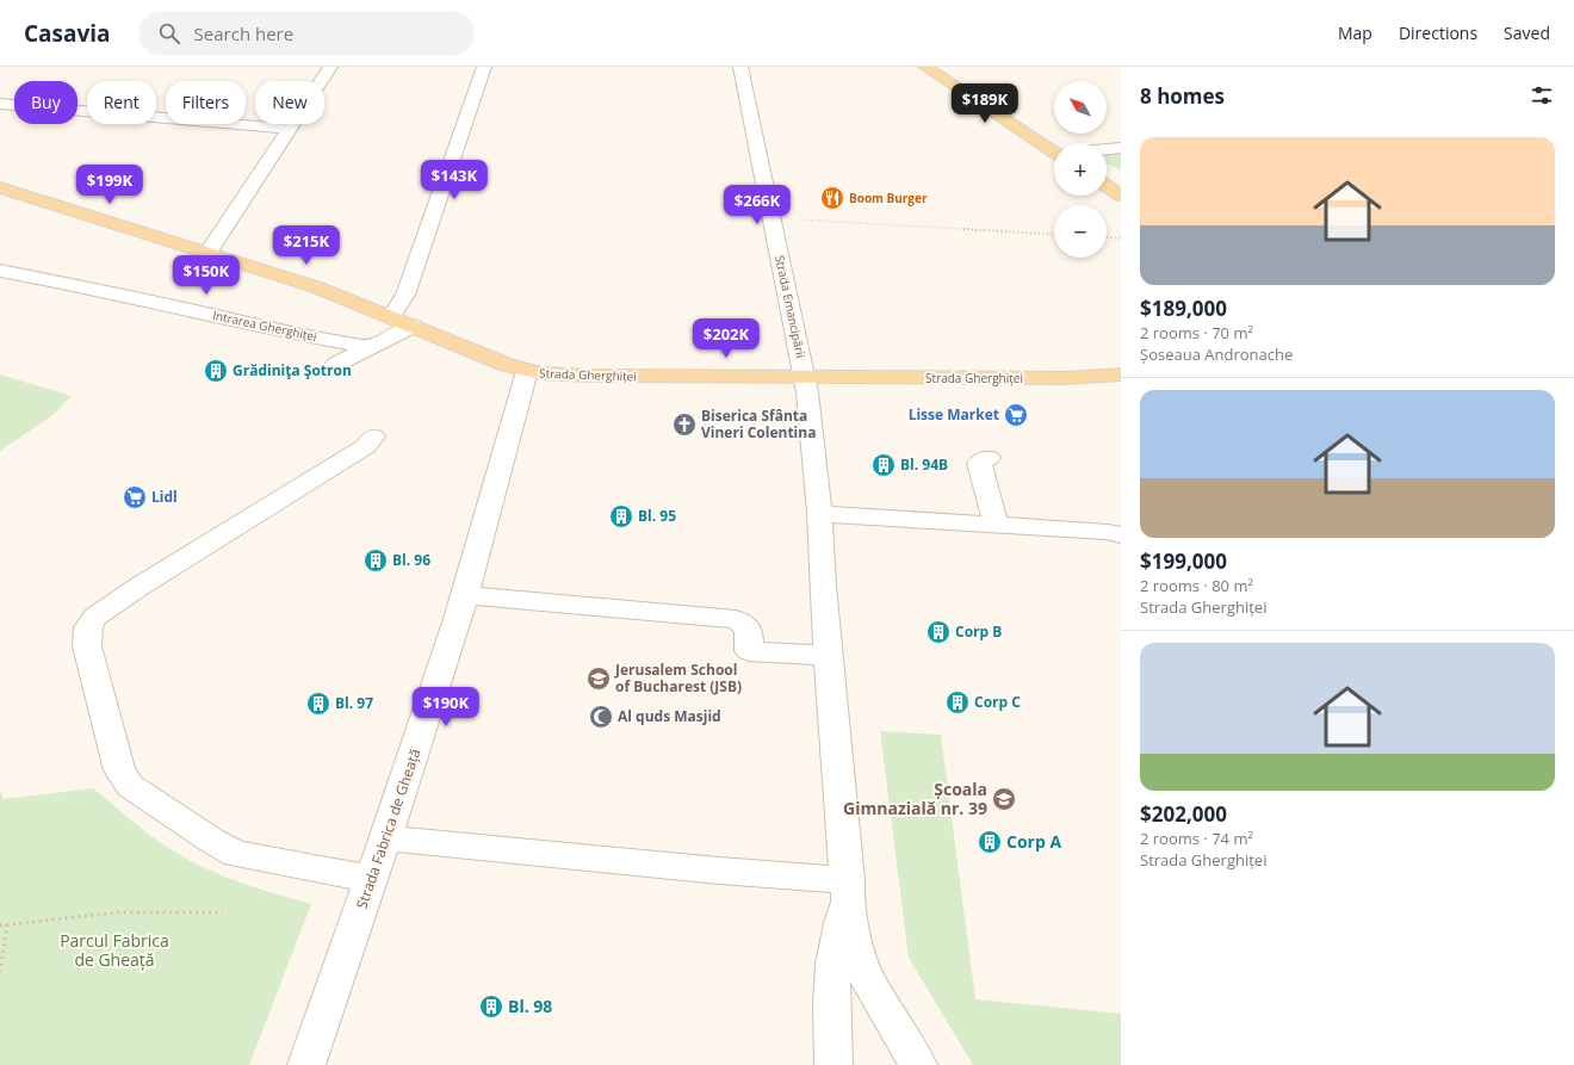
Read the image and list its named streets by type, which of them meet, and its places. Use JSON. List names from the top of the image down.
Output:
{
  "streets": {
    "main road": ["Strada Gherghiței"],
    "street": ["Strada Emancipării", "Intrarea Gherghiței", "Strada Fabrica de Gheață"]
  },
  "crossings": [
    ["Strada Emancipării", "Strada Gherghiței"],
    ["Strada Gherghiței", "Strada Fabrica de Gheață"]
  ],
  "parks": ["Parcul Fabrica de Gheață"],
  "places": {
    "restaurant": ["Boom Burger"],
    "building": [
      "Grădiniţa Şotron",
      "Bl. 94B",
      "Bl. 95",
      "Bl. 96",
      "Corp B",
      "Corp C",
      "Bl. 97",
      "Corp A",
      "Bl. 98"
    ],
    "supermarket": ["Lisse Market", "Lidl"],
    "church": ["Biserica Sfânta Vineri Colentina"],
    "school or university": ["Jerusalem School of Bucharest (JSB)", "Școala Gimnazială nr. 39"],
    "mosque": ["Al quds Masjid"]
  },
  "north": "top left",
  "page": {
    "header": "Casavia",
    "search": "Search here",
    "nav": ["Map", "Directions", "Saved"],
    "heading": "8 homes",
    "map_buttons": ["+", "−"],
    "chip": [
      "Buy",
      "Rent",
      "Filters",
      "New"
    ],
    "price": [
      "$189K",
      "$143K",
      "$199K",
      "$266K",
      "$215K",
      "$150K",
      "$202K",
      "$190K"
    ],
    "list": [
      {
        "name": "$189,000",
        "note": "2 rooms · 70 m² · Șoseaua Andronache"
      },
      {
        "name": "$199,000",
        "note": "2 rooms · 80 m² · Strada Gherghiței"
      },
      {
        "name": "$202,000",
        "note": "2 rooms · 74 m² · Strada Gherghiței"
      }
    ]
  }
}
